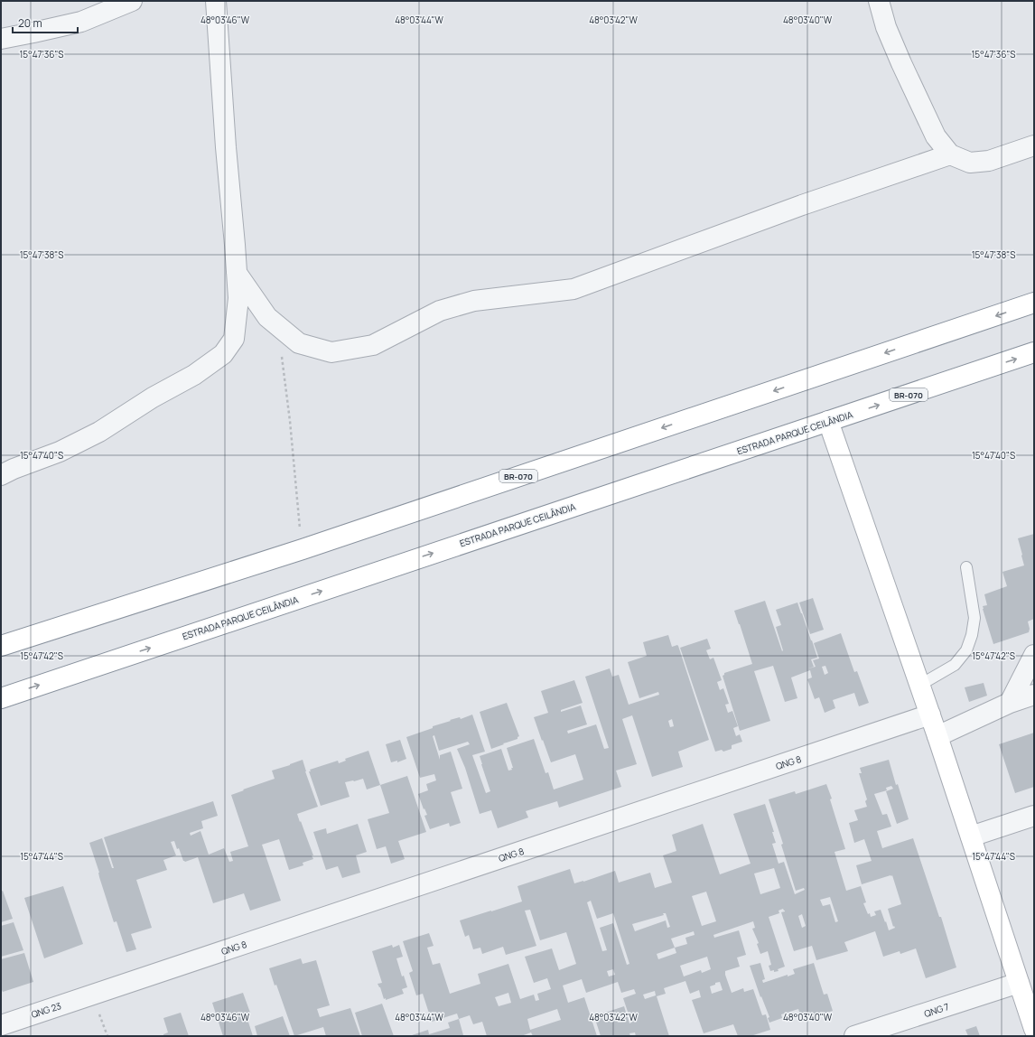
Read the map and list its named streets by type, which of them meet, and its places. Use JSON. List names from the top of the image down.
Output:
{
  "streets": {
    "main road": ["BR-070", "ESTRADA PARQUE CEILÂNDIA"],
    "street": ["QNG 8", "QNG 23", "QNG 7"]
  },
  "crossings": [
    ["QNG 8", "QNG 23"]
  ],
  "scale_bar": "20 m",
  "coordinates": [
    "48°03'46\"W",
    "48°03'44\"W",
    "48°03'42\"W",
    "48°03'40\"W",
    "15°47'36\"S",
    "15°47'38\"S",
    "15°47'40\"S",
    "15°47'42\"S",
    "15°47'44\"S"
  ]
}
